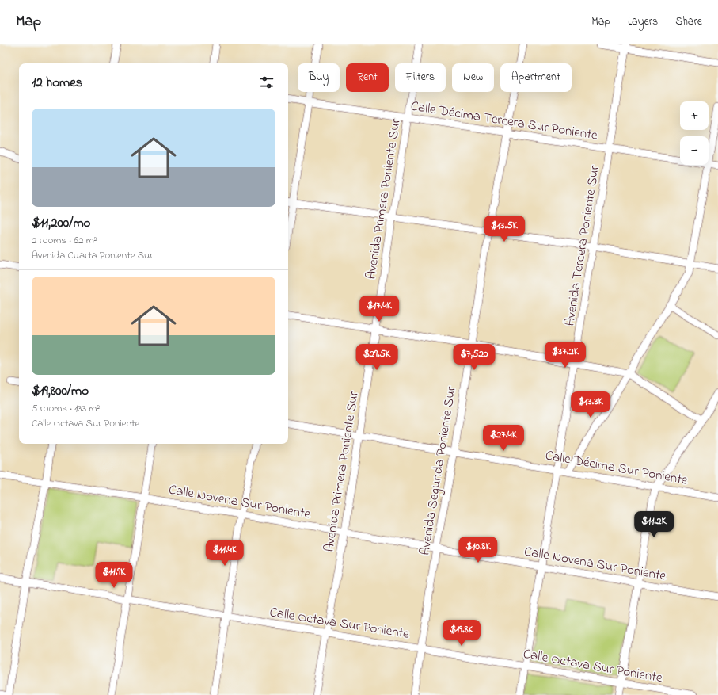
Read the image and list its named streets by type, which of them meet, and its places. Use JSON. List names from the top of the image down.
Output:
{
  "streets": {
    "street": [
      "Calle Décima Tercera Sur Poniente",
      "Avenida Primera Poniente Sur",
      "Avenida Tercera Poniente Sur",
      "Calle Décima Sur Poniente",
      "Avenida Segunda Poniente Sur",
      "Calle Novena Sur Poniente",
      "Calle Octava Sur Poniente"
    ]
  },
  "crossings": [
    ["Calle Décima Tercera Sur Poniente", "Avenida Primera Poniente Sur"],
    ["Calle Décima Tercera Sur Poniente", "Avenida Tercera Poniente Sur"],
    ["Calle Décima Tercera Sur Poniente", "Avenida Segunda Poniente Sur"],
    ["Avenida Primera Poniente Sur", "Calle Décima Sur Poniente"],
    ["Avenida Primera Poniente Sur", "Calle Novena Sur Poniente"],
    ["Avenida Primera Poniente Sur", "Calle Octava Sur Poniente"],
    ["Avenida Tercera Poniente Sur", "Calle Décima Sur Poniente"],
    ["Avenida Tercera Poniente Sur", "Calle Novena Sur Poniente"],
    ["Avenida Tercera Poniente Sur", "Calle Octava Sur Poniente"],
    ["Calle Décima Sur Poniente", "Avenida Segunda Poniente Sur"],
    ["Avenida Segunda Poniente Sur", "Calle Novena Sur Poniente"],
    ["Avenida Segunda Poniente Sur", "Calle Octava Sur Poniente"]
  ],
  "page": {
    "header": "Map",
    "nav": ["Map", "Layers", "Share"],
    "chip": [
      "Buy",
      "Rent",
      "Filters",
      "New",
      "Apartment"
    ],
    "heading": "12 homes",
    "map_buttons": ["+", "−"],
    "list": [
      {
        "name": "$11,200/mo",
        "note": "2 rooms · 62 m² · Avenida Cuarta Poniente Sur"
      },
      {
        "name": "$19,800/mo",
        "note": "5 rooms · 133 m² · Calle Octava Sur Poniente"
      }
    ],
    "price": [
      "$13.5K",
      "$17.4K",
      "$37.2K",
      "$29.5K",
      "$7,520",
      "$13.3K",
      "$27.4K",
      "$11.2K",
      "$10.8K",
      "$11.4K",
      "$11.9K",
      "$19.8K"
    ]
  }
}
